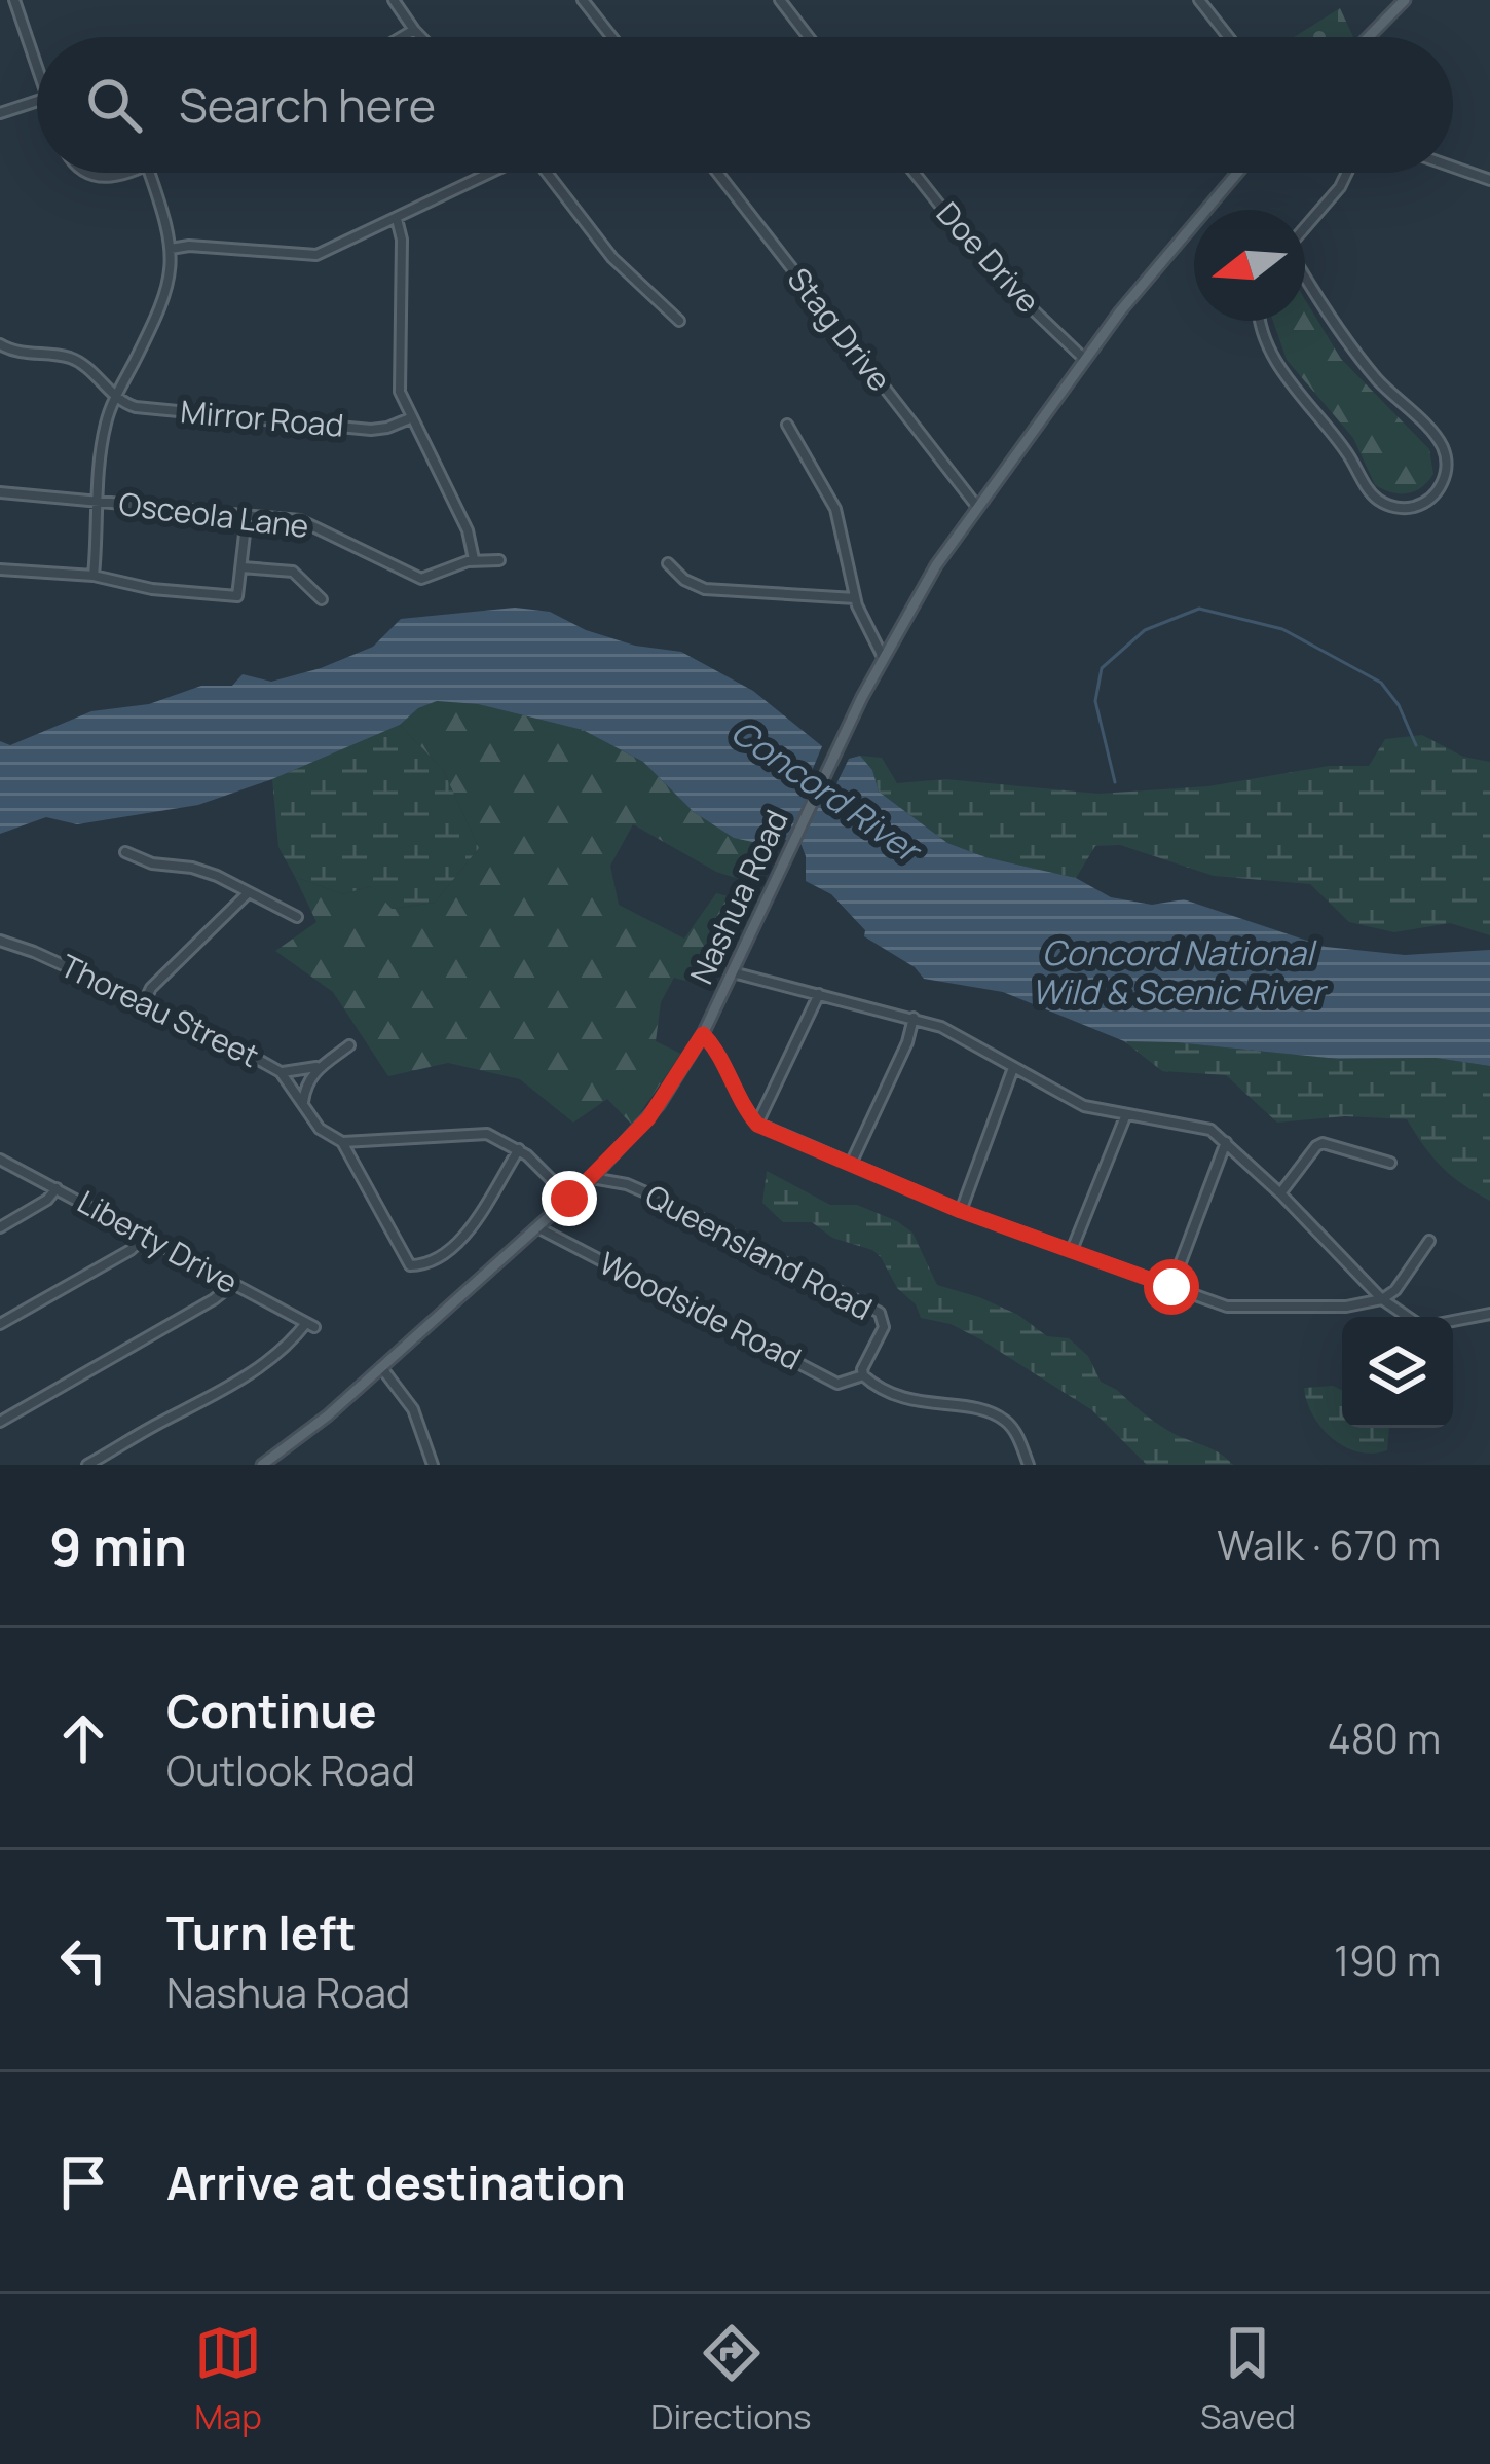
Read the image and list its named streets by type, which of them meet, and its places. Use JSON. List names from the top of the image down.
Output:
{
  "streets": {
    "main road": ["Nashua Road"],
    "street": [
      "Doe Drive",
      "Stag Drive",
      "Mirror Road",
      "Osceola Lane",
      "Thoreau Street",
      "Liberty Drive",
      "Queensland Road",
      "Woodside Road"
    ]
  },
  "crossings": [
    ["Doe Drive", "Nashua Road"],
    ["Stag Drive", "Nashua Road"],
    ["Nashua Road", "Queensland Road"],
    ["Nashua Road", "Woodside Road"],
    ["Queensland Road", "Woodside Road"]
  ],
  "water": ["Concord River", "Concord National Wild & Scenic River"],
  "north": "left",
  "page": {
    "search": "Search here",
    "heading": ["9 min", "Walk · 670 m"],
    "list": [
      ["Continue", "Outlook Road", "480 m"],
      ["Turn left", "Nashua Road", "190 m"],
      "Arrive at destination"
    ],
    "nav": ["Map", "Directions", "Saved"]
  }
}
